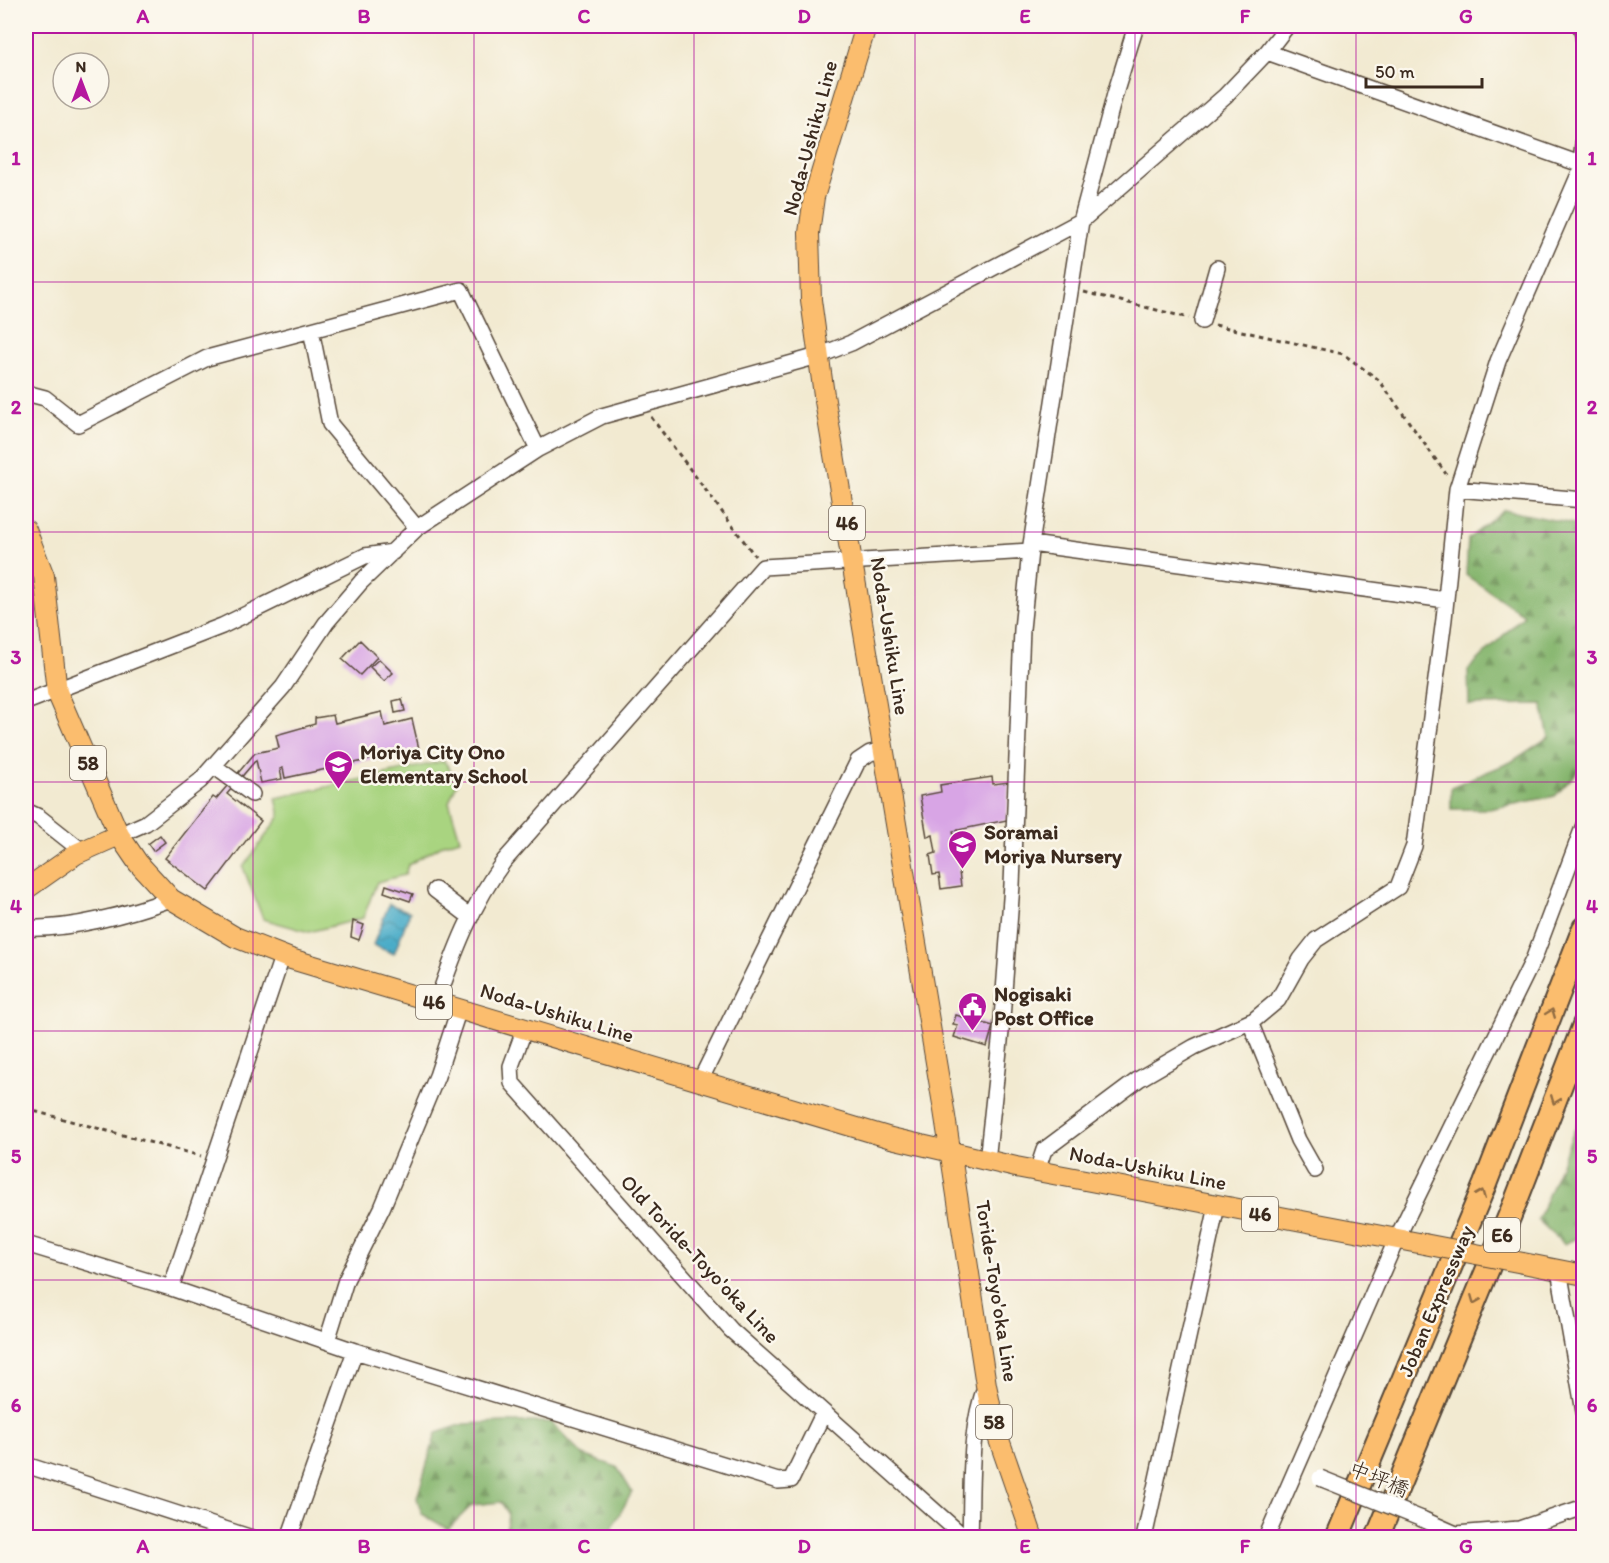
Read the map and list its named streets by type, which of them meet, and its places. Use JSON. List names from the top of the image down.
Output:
{
  "streets": {
    "highway": ["E6", "Joban Expressway"],
    "main road": [
      "Noda-Ushiku Line",
      "46",
      "58",
      "Toride-Toyo'oka Line"
    ],
    "street": ["Old Toride-Toyo'oka Line", "中坪橋"]
  },
  "crossings": [
    ["Noda-Ushiku Line", "58"],
    ["Noda-Ushiku Line", "Old Toride-Toyo'oka Line"],
    ["Noda-Ushiku Line", "Toride-Toyo'oka Line"]
  ],
  "places": {
    "school or university": ["Moriya City Ono Elementary School", "Soramai Moriya Nursery"],
    "public building": ["Nogisaki Post Office"]
  },
  "scale_bar": "50 m",
  "north": "top",
  "grid": {
    "columns": [
      "A",
      "B",
      "C",
      "D",
      "E",
      "F",
      "G"
    ],
    "rows": [
      "1",
      "2",
      "3",
      "4",
      "5",
      "6"
    ]
  }
}
